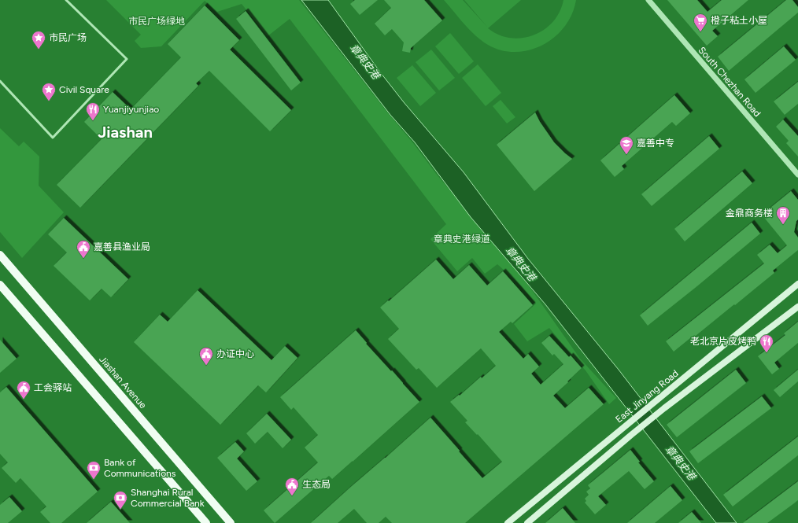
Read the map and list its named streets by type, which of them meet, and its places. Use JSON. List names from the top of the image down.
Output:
{
  "streets": {
    "main road": ["Jiashan Avenue", "East Jinyang Road"],
    "street": ["South Chezhan Road"]
  },
  "districts": ["Jiashan"],
  "water": ["章典史港"],
  "parks": ["市民广场绿地", "章典史港绿道"],
  "places": {
    "supermarket": ["橙子粘土小屋"],
    "place": ["市民广场", "Civil Square"],
    "restaurant": ["Yuanjiyunjiao", "老北京片皮烤鸭"],
    "school or university": ["嘉善中专"],
    "building": ["金鼎商务楼"],
    "public building": [
      "嘉善县渔业局",
      "办证中心",
      "工会驿站",
      "生态局"
    ],
    "bank": ["Bank of Communications", "Shanghai Rural Commercial Bank"]
  }
}
